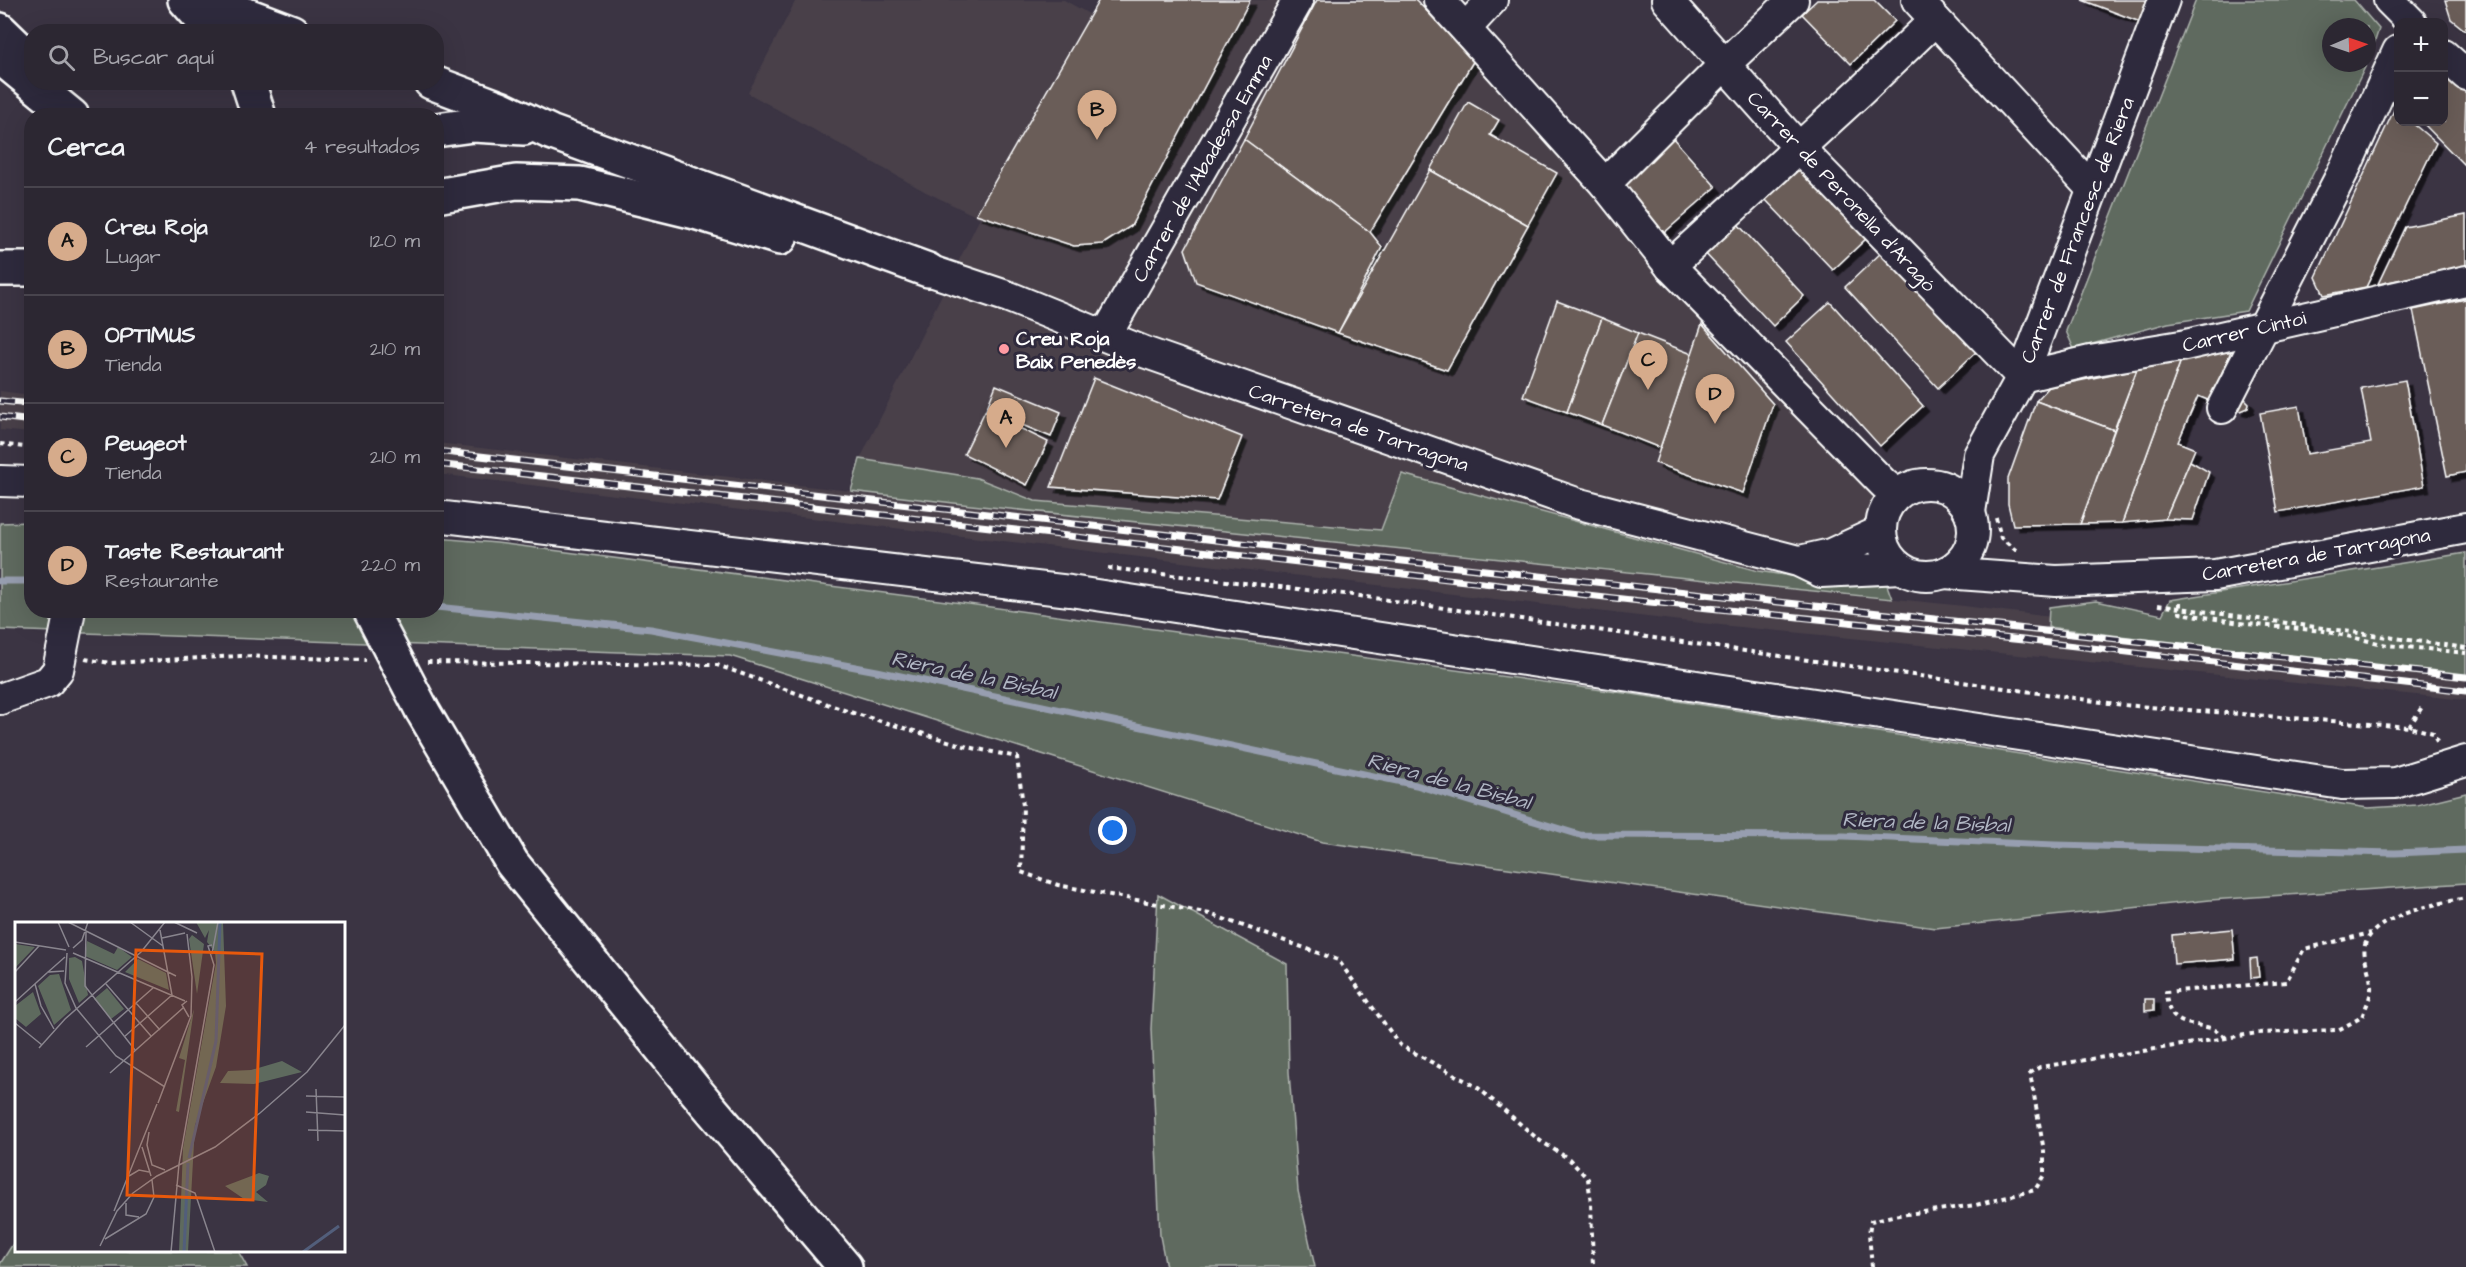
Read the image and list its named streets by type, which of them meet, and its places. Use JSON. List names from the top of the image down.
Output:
{
  "streets": {
    "street": [
      "Carrer de l'Abadessa Emma",
      "Carrer de Peronella d'Aragó",
      "Carrer de Francesc de Riera",
      "Carrer Cintoi",
      "Carretera de Tarragona"
    ]
  },
  "crossings": [
    ["Carrer de l'Abadessa Emma", "Carretera de Tarragona"],
    ["Carrer de Peronella d'Aragó", "Carrer de Francesc de Riera"],
    ["Carrer de Peronella d'Aragó", "Carrer Cintoi"],
    ["Carrer de Francesc de Riera", "Carrer Cintoi"],
    ["Carrer de Francesc de Riera", "Carretera de Tarragona"]
  ],
  "water": ["Riera de la Bisbal"],
  "places": ["Creu Roja Baix Penedès"],
  "north": "right",
  "page": {
    "map_buttons": ["+", "−"],
    "search": "Buscar aquí",
    "pins": [
      "B",
      "C",
      "D",
      "A"
    ],
    "heading": ["Cerca", "4 resultados"],
    "list": [
      {
        "mark": "A",
        "name": "Creu Roja",
        "note": "Lugar",
        "value": "120 m"
      },
      {
        "mark": "B",
        "name": "OPTIMUS",
        "note": "Tienda",
        "value": "210 m"
      },
      {
        "mark": "C",
        "name": "Peugeot",
        "note": "Tienda",
        "value": "210 m"
      },
      {
        "mark": "D",
        "name": "Taste Restaurant",
        "note": "Restaurante",
        "value": "220 m"
      }
    ]
  }
}
